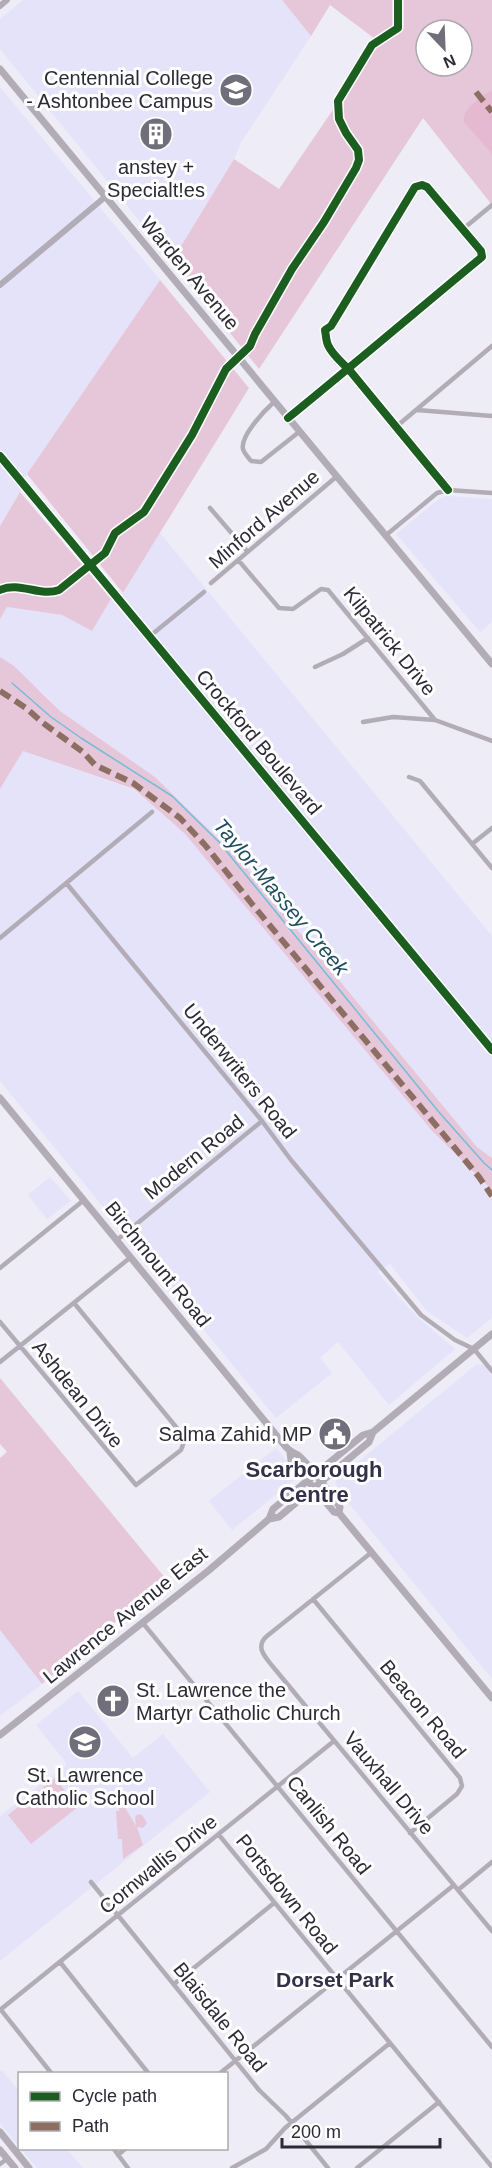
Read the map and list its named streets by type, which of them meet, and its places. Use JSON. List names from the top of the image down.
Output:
{
  "streets": {
    "main road": ["Warden Avenue", "Birchmount Road", "Lawrence Avenue East"],
    "street": [
      "Minford Avenue",
      "Kilpatrick Drive",
      "Crockford Boulevard",
      "Underwriters Road",
      "Modern Road",
      "Ashdean Drive",
      "Beacon Road",
      "Vauxhall Drive",
      "Canlish Road",
      "Cornwallis Drive",
      "Portsdown Road",
      "Blaisdale Road"
    ]
  },
  "crossings": [
    ["Warden Avenue", "Minford Avenue"],
    ["Minford Avenue", "Kilpatrick Drive"],
    ["Minford Avenue", "Crockford Boulevard"],
    ["Underwriters Road", "Modern Road"],
    ["Underwriters Road", "Lawrence Avenue East"],
    ["Modern Road", "Birchmount Road"],
    ["Birchmount Road", "Lawrence Avenue East"],
    ["Lawrence Avenue East", "Canlish Road"],
    ["Beacon Road", "Vauxhall Drive"],
    ["Vauxhall Drive", "Cornwallis Drive"],
    ["Canlish Road", "Cornwallis Drive"],
    ["Cornwallis Drive", "Portsdown Road"],
    ["Cornwallis Drive", "Blaisdale Road"]
  ],
  "districts": ["Scarborough Centre", "Dorset Park"],
  "water": ["Taylor-Massey Creek"],
  "places": {
    "school or university": ["Centennial College - Ashtonbee Campus", "St. Lawrence Catholic School"],
    "building": ["anstey + Specialt!es"],
    "public building": ["Salma Zahid, MP"],
    "church": ["St. Lawrence the Martyr Catholic Church"]
  },
  "legend": ["Cycle path", "Path"],
  "scale_bar": "200 m",
  "north": "bottom right"
}
